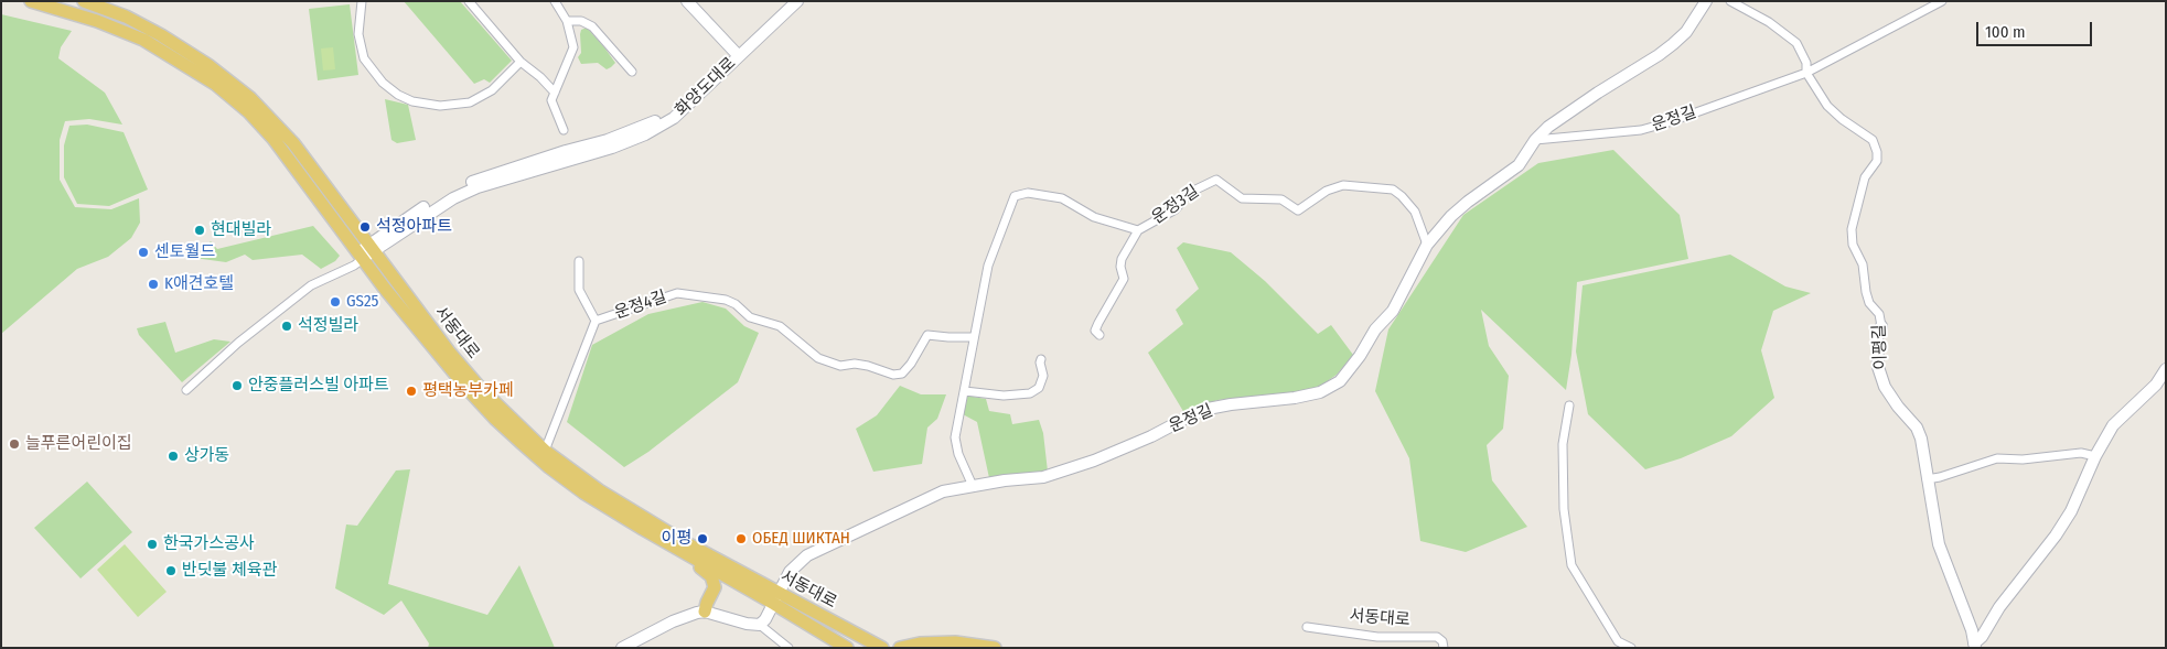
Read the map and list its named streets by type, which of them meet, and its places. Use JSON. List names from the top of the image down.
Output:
{
  "streets": {
    "main road": ["서동대로"],
    "street": [
      "화양도대로",
      "운정길",
      "운정3길",
      "운정4길",
      "이평길"
    ]
  },
  "crossings": [
    ["화양도대로", "서동대로"],
    ["운정길", "운정3길"],
    ["운정길", "서동대로"],
    ["운정길", "이평길"],
    ["운정3길", "운정4길"],
    ["운정4길", "서동대로"]
  ],
  "places": [
    "석정아파트",
    "현대빌라",
    "센토월드",
    "K애견호텔",
    "GS25",
    "석정빌라",
    "안중플러스빌 아파트",
    "평택농부카페",
    "늘푸른어린이집",
    "상가동",
    "이평",
    "ОБЕД ШИКТАН",
    "한국가스공사",
    "반딧불 체육관"
  ],
  "scale_bar": "100 m"
}
